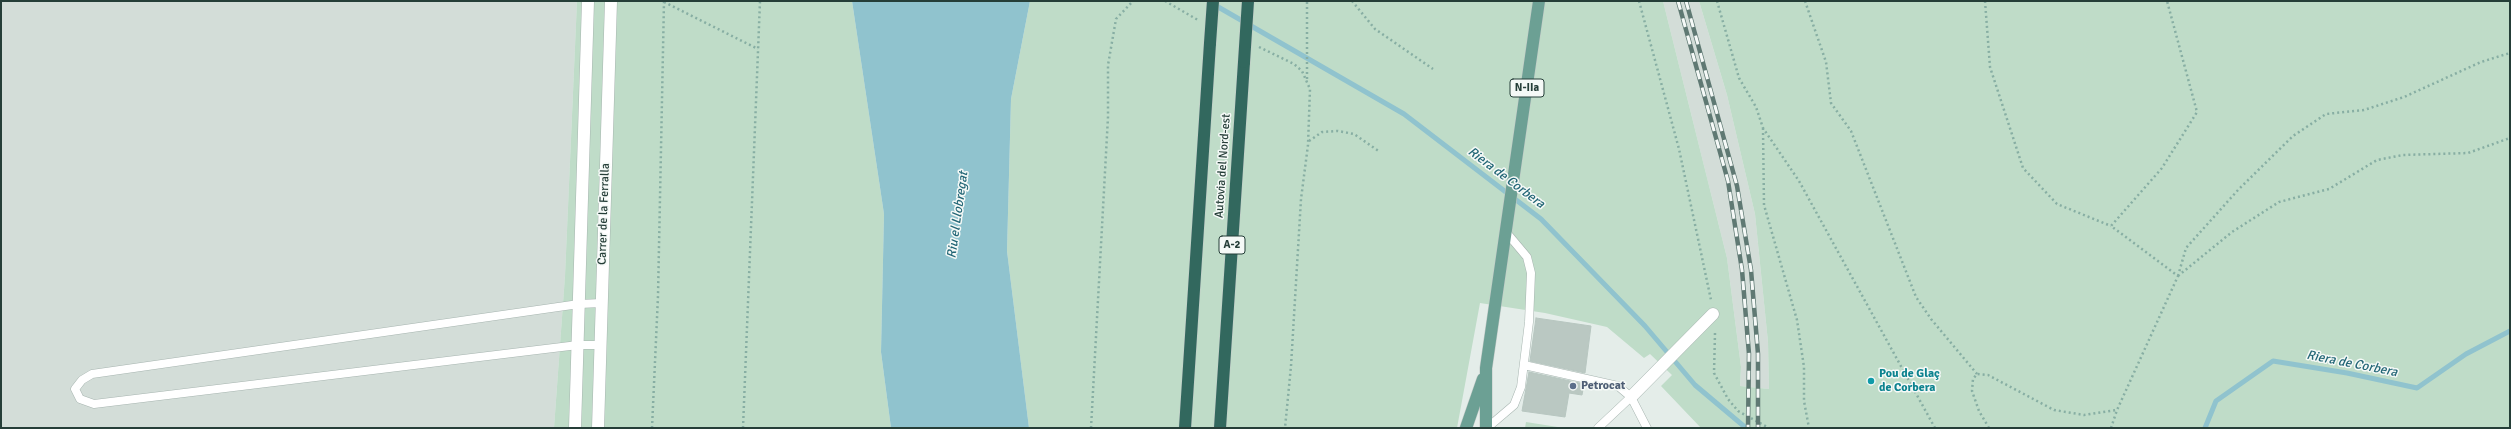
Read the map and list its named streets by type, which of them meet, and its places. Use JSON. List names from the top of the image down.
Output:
{
  "streets": {
    "highway": ["Autovia del Nord-est", "A-2"],
    "main road": ["N-IIa"],
    "street": ["Carrer de la Ferralla"]
  },
  "water": ["Riera de Corbera", "Riu el Llobregat"],
  "places": ["Pou de Glaç de Corbera", "Petrocat"]
}
